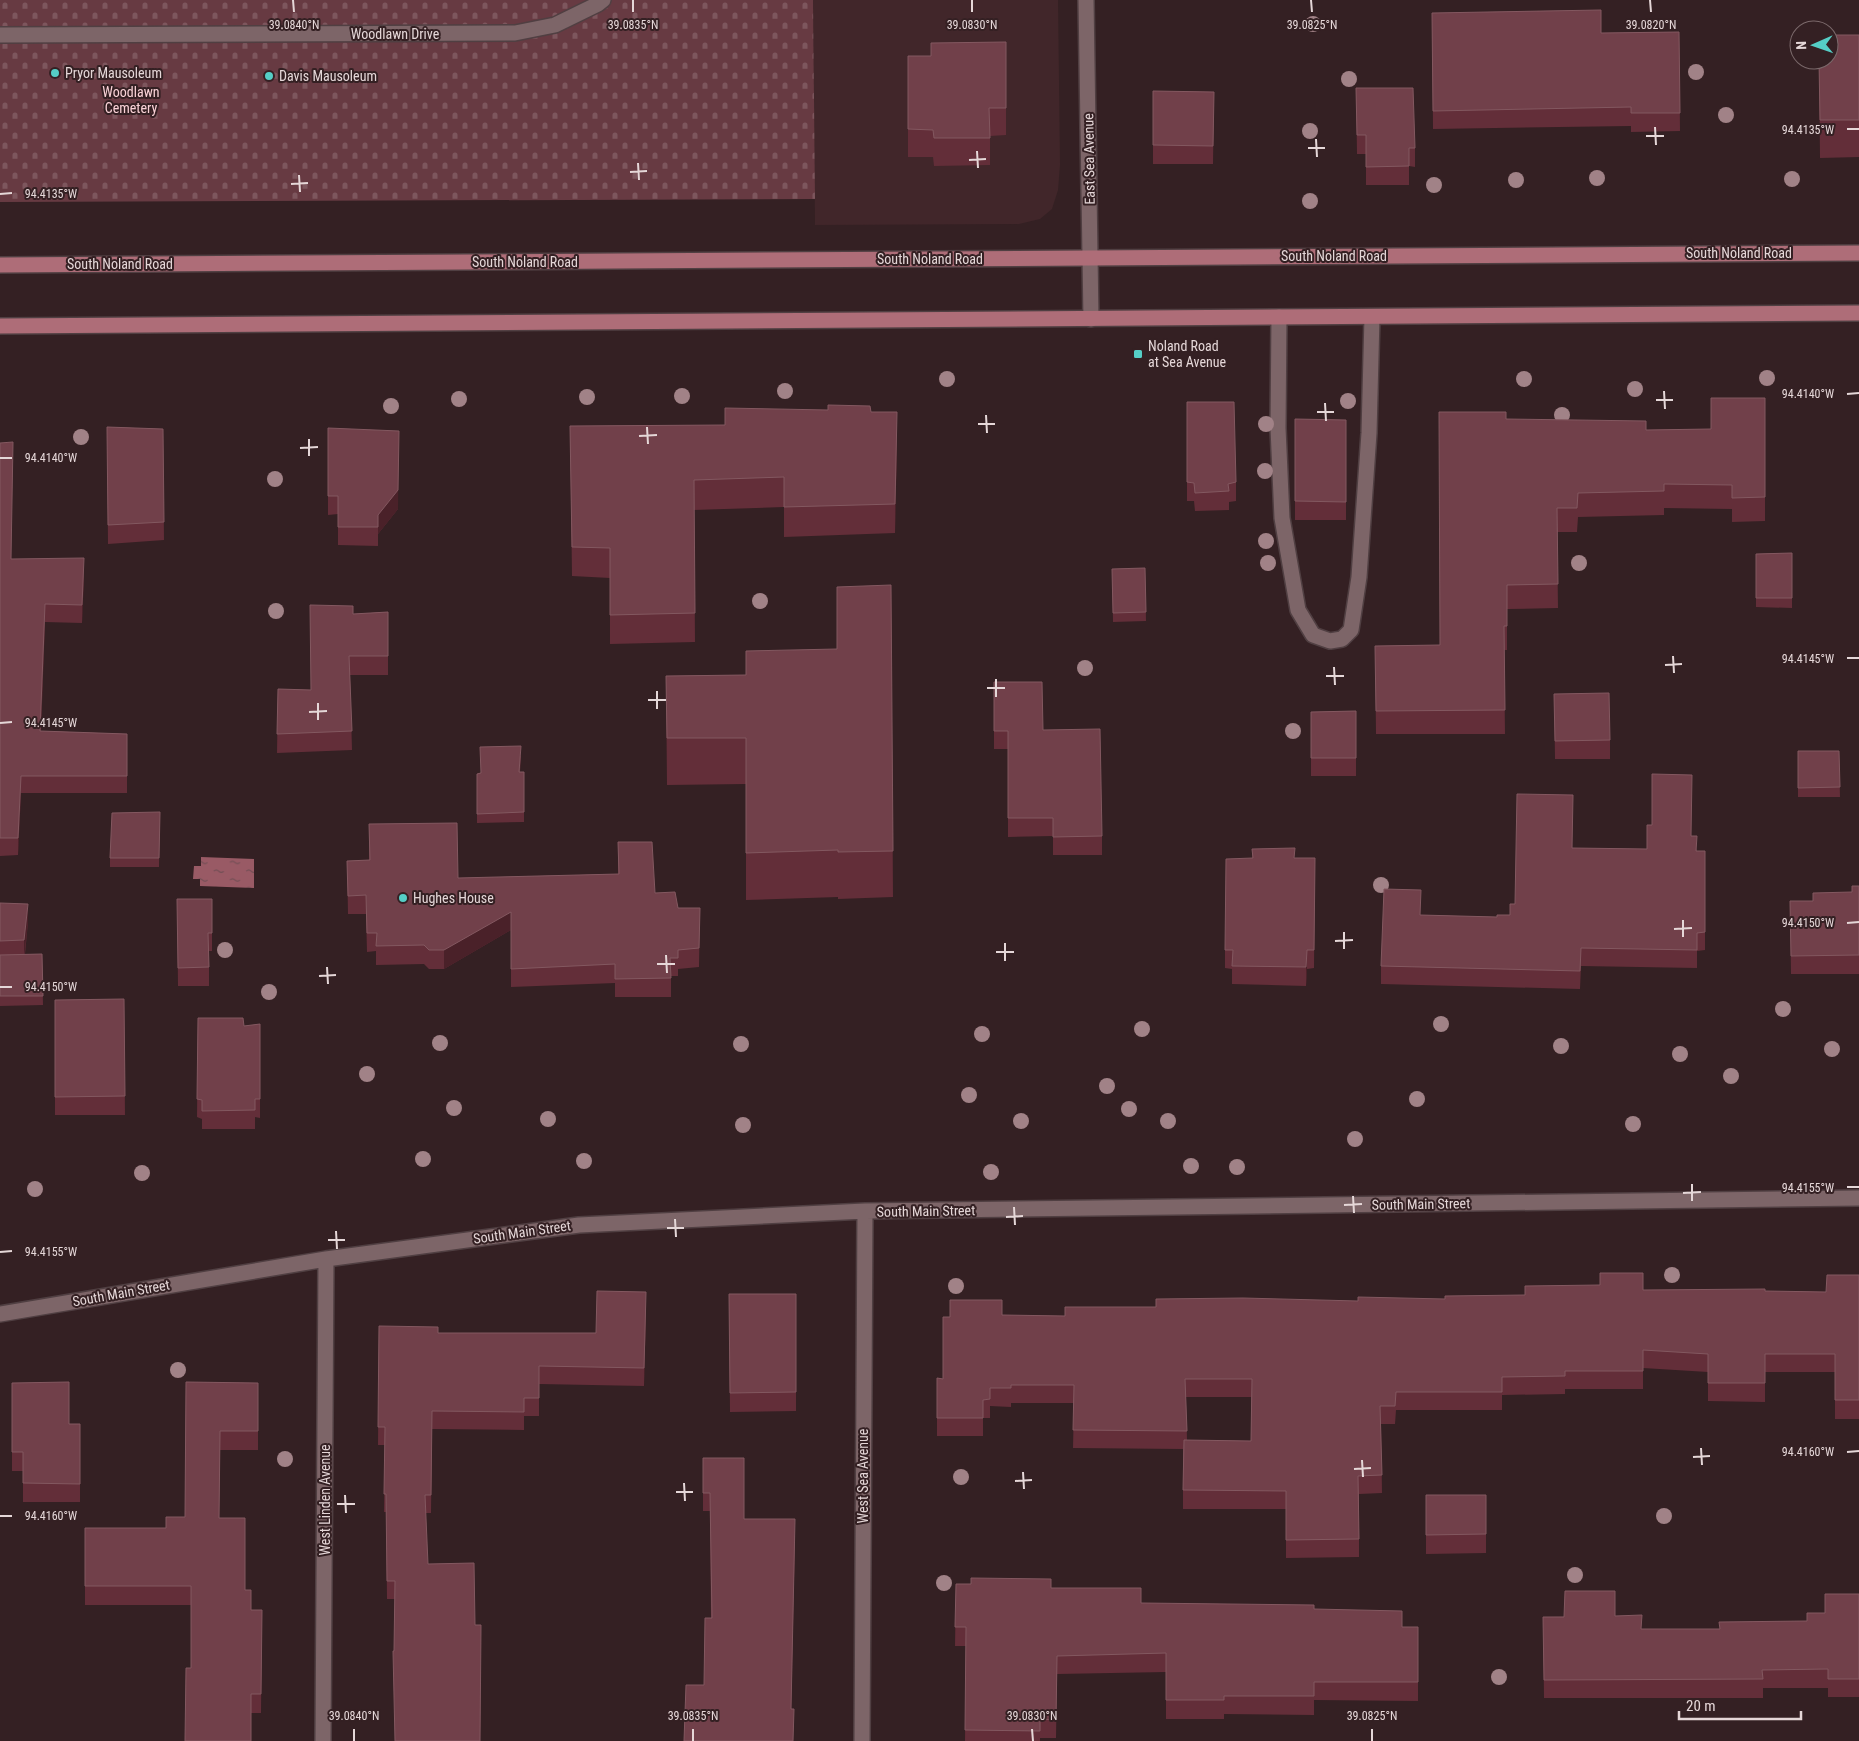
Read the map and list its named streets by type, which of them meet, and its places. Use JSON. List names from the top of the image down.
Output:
{
  "streets": {
    "main road": ["South Noland Road"],
    "street": [
      "Woodlawn Drive",
      "East Sea Avenue",
      "South Main Street",
      "West Sea Avenue",
      "West Linden Avenue"
    ]
  },
  "crossings": [
    ["East Sea Avenue", "South Noland Road"],
    ["South Main Street", "West Sea Avenue"],
    ["South Main Street", "West Linden Avenue"]
  ],
  "parks": ["Woodlawn Cemetery"],
  "places": {
    "other": ["Pryor Mausoleum", "Davis Mausoleum", "Hughes House"],
    "transit": ["Noland Road at Sea Avenue"]
  },
  "scale_bar": "20 m",
  "north": "left",
  "coordinates": [
    "39.0840°N",
    "39.0835°N",
    "39.0830°N",
    "39.0825°N",
    "39.0820°N",
    "94.4135°W",
    "94.4140°W",
    "94.4145°W",
    "94.4150°W",
    "94.4155°W",
    "94.4160°W"
  ]
}
